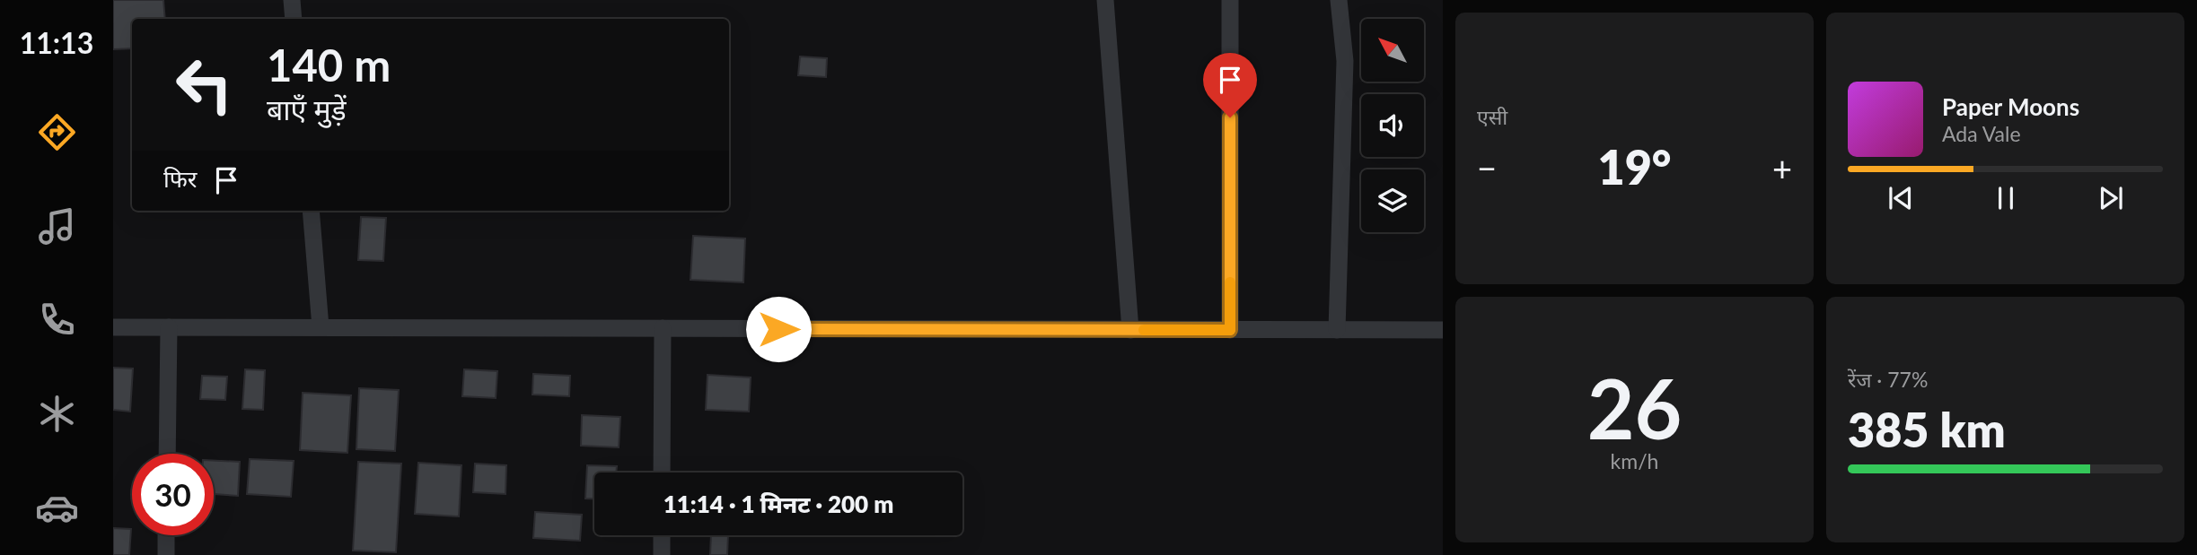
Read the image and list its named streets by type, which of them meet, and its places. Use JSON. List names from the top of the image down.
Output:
{
  "north": "top left",
  "page": {
    "tabs": "11:13",
    "tile": [
      "एसी",
      ["26", "km/h"],
      ["रेंज · 77%", "385 km"]
    ],
    "turn": ["140 m", "बाएँ मुड़ें"],
    "song": ["Paper Moons", "Ada Vale"],
    "heat": ["−", "19°", "+"],
    "then": "फिर",
    "limit": "30",
    "trip": "11:14 · 1 मिनट · 200 m"
  }
}
